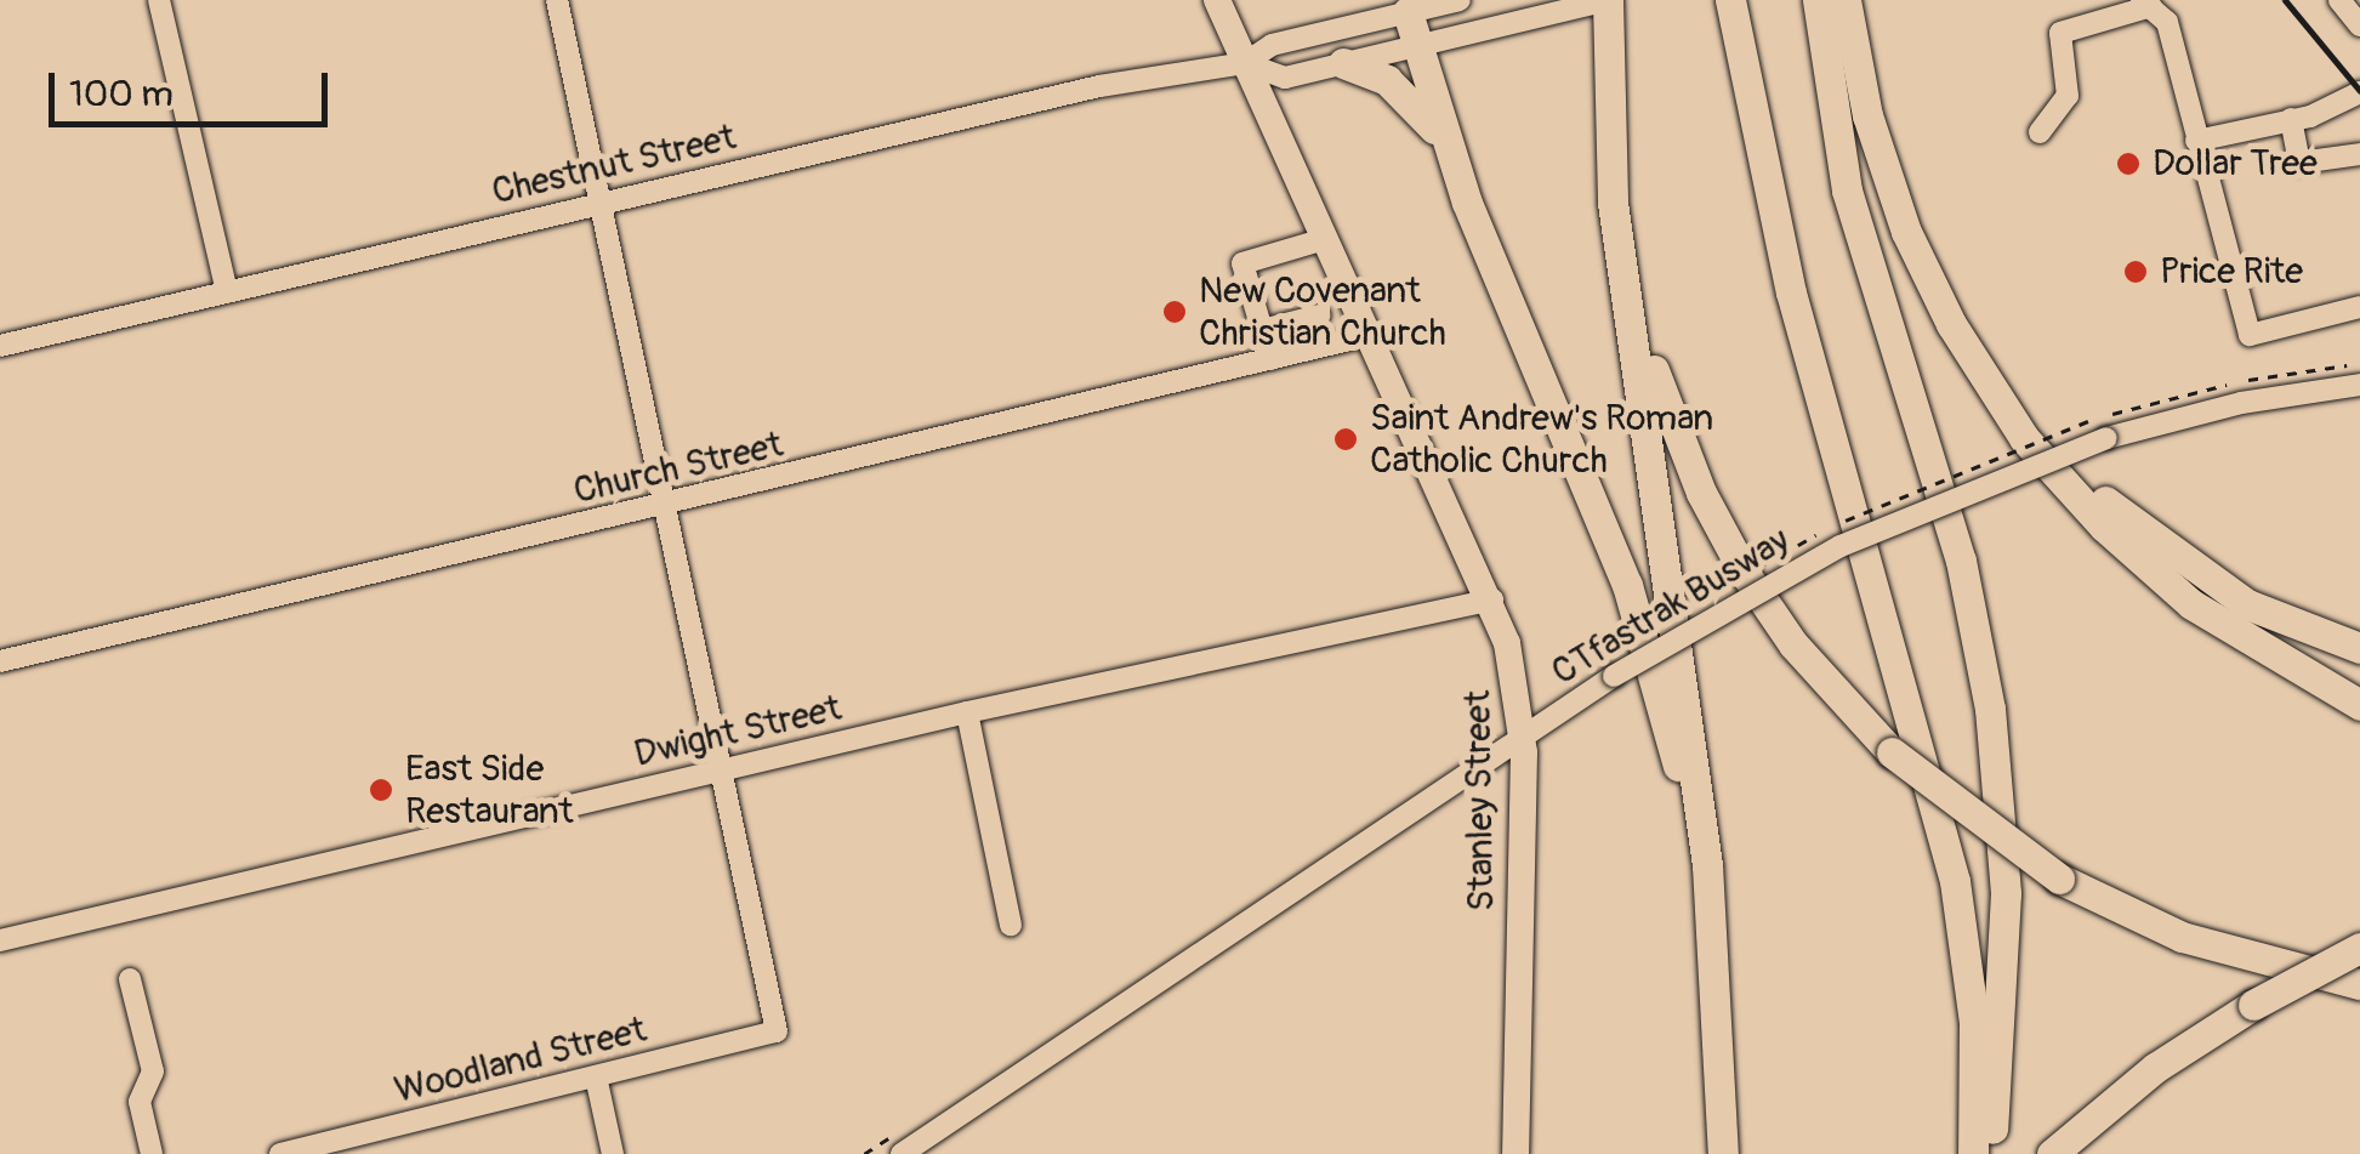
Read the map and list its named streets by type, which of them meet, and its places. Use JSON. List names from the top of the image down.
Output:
{
  "streets": {
    "main road": ["Stanley Street"],
    "street": [
      "Chestnut Street",
      "Church Street",
      "CTfastrak Busway",
      "Dwight Street",
      "Woodland Street"
    ]
  },
  "crossings": [
    ["Chestnut Street", "Stanley Street"],
    ["Church Street", "Stanley Street"],
    ["CTfastrak Busway", "Stanley Street"],
    ["Dwight Street", "Stanley Street"],
    ["Dwight Street", "Woodland Street"]
  ],
  "places": [
    "Dollar Tree",
    "Price Rite",
    "New Covenant Christian Church",
    "Saint Andrew's Roman Catholic Church",
    "East Side Restaurant"
  ],
  "scale_bar": "100 m"
}
